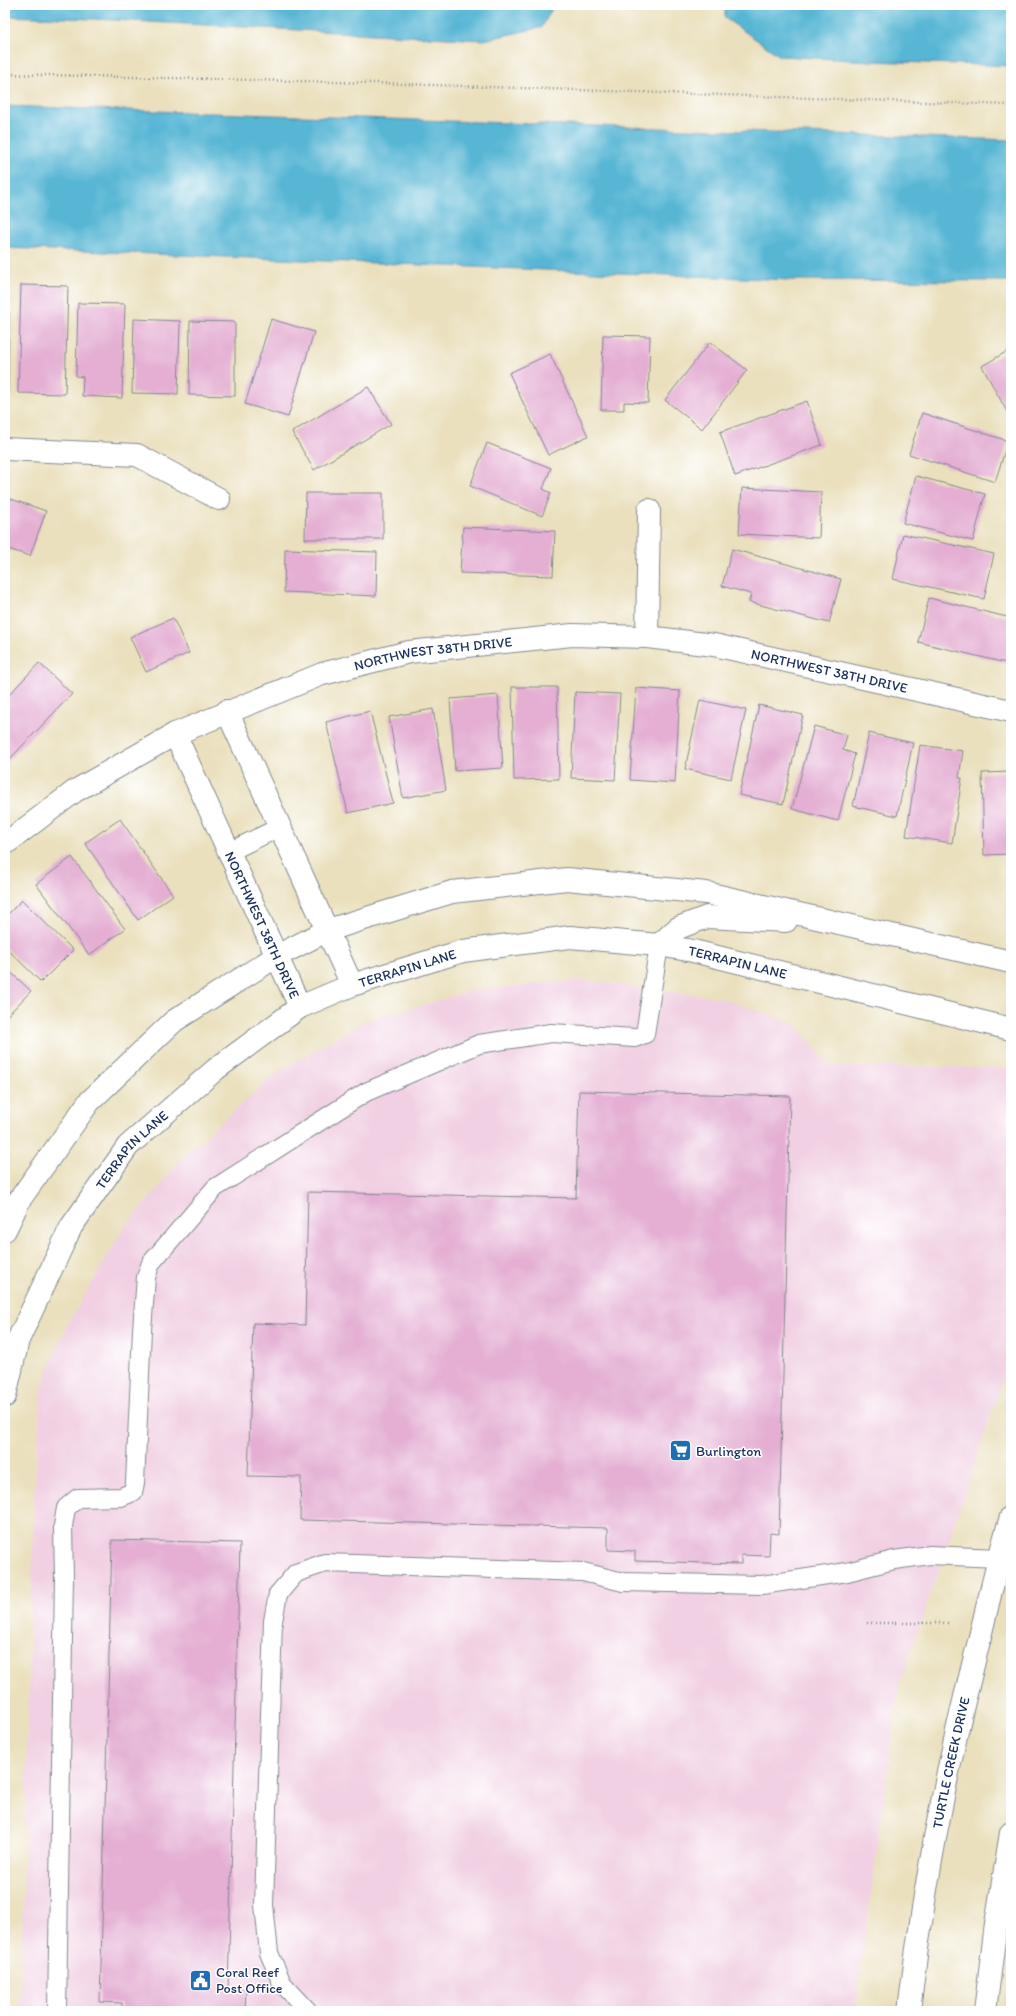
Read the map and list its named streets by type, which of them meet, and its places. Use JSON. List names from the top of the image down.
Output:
{
  "streets": {
    "street": ["NORTHWEST 38TH DRIVE", "TERRAPIN LANE", "TURTLE CREEK DRIVE"]
  },
  "crossings": [
    ["NORTHWEST 38TH DRIVE", "TERRAPIN LANE"]
  ],
  "places": {
    "supermarket": ["Burlington"],
    "public building": ["Coral Reef Post Office"]
  }
}
